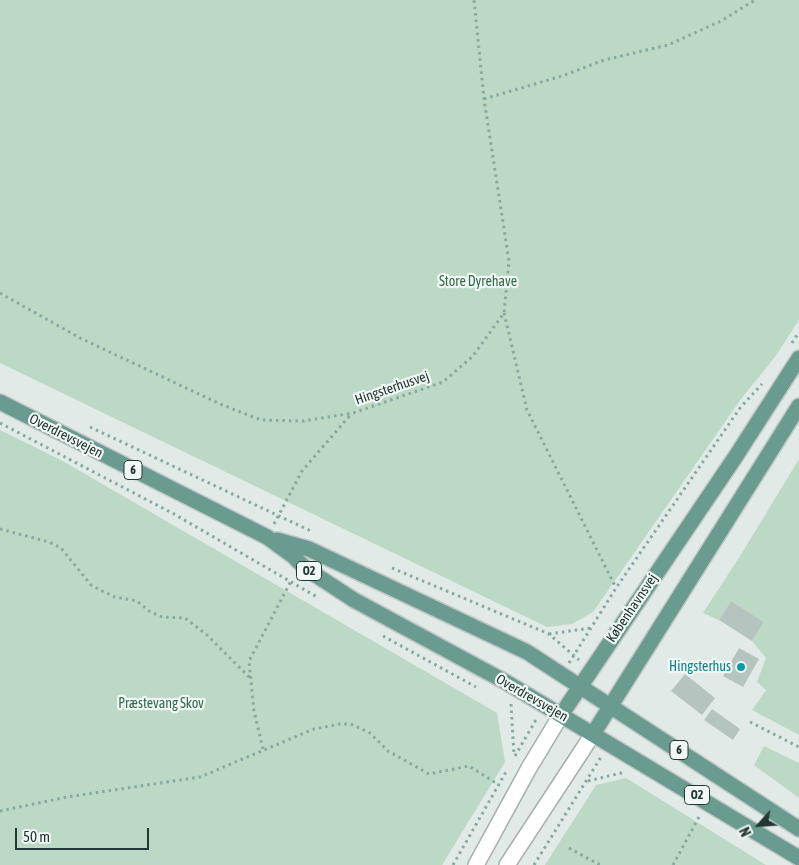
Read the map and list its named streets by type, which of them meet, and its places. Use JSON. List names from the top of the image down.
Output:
{
  "streets": {
    "main road": [
      "Overdrevsvejen",
      "6",
      "O2",
      "Københavnsvej"
    ],
    "path": ["Hingsterhusvej"]
  },
  "crossings": [
    ["Overdrevsvejen", "Københavnsvej"]
  ],
  "parks": ["Store Dyrehave", "Præstevang Skov"],
  "places": ["Hingsterhus"],
  "scale_bar": "50 m",
  "north": "bottom left"
}
